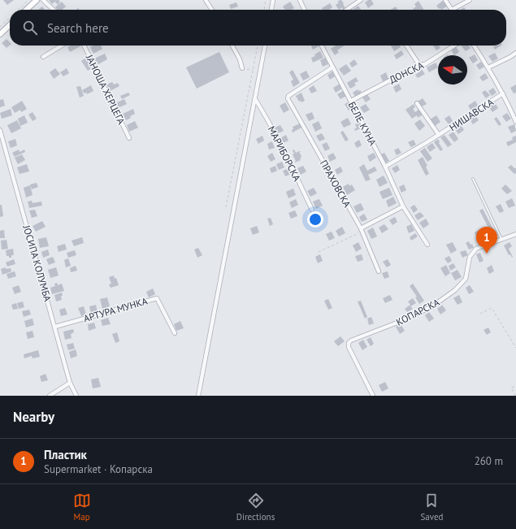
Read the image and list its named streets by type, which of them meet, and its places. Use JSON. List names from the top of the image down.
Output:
{
  "streets": {
    "street": [
      "ДОНСКА",
      "ЈАНОША ХЕРЦЕГА",
      "НИШАВСКА",
      "БЕЛЕ КУНА",
      "МАРИБОРСКА",
      "ПРАХОВСКА",
      "ЈОСИПА КОЛУМБА",
      "АРТУРА МУНКА",
      "КОПАРСКА"
    ]
  },
  "crossings": [
    ["ДОНСКА", "БЕЛЕ КУНА"],
    ["НИШАВСКА", "БЕЛЕ КУНА"],
    ["БЕЛЕ КУНА", "ПРАХОВСКА"],
    ["ЈОСИПА КОЛУМБА", "АРТУРА МУНКА"]
  ],
  "north": "left",
  "page": {
    "search": "Search here",
    "pins": "1",
    "heading": "Nearby",
    "list": [
      {
        "mark": "1",
        "name": "Пластик",
        "note": "Supermarket · Копарска",
        "value": "260 m"
      }
    ],
    "nav": ["Map", "Directions", "Saved"]
  }
}
